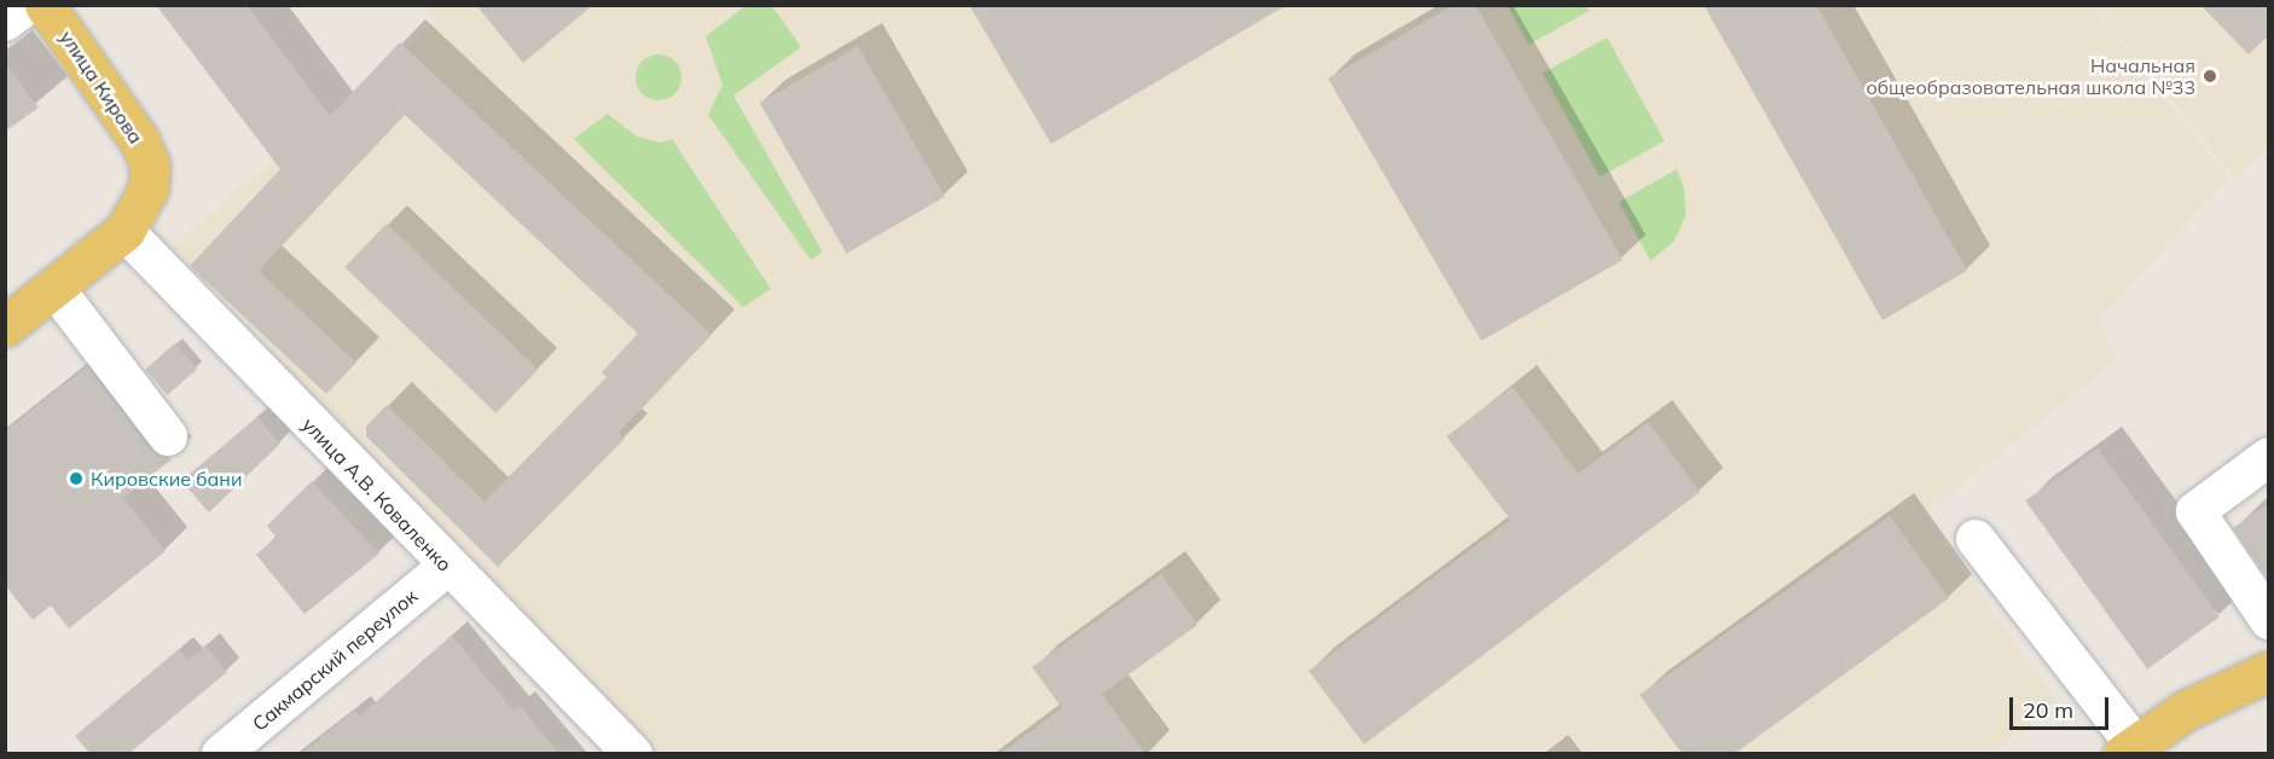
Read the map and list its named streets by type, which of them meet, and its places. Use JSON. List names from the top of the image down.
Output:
{
  "streets": {
    "main road": ["улица Кирова"],
    "street": ["улица А.В. Коваленко", "Сакмарский переулок"]
  },
  "crossings": [
    ["улица Кирова", "улица А.В. Коваленко"],
    ["улица А.В. Коваленко", "Сакмарский переулок"]
  ],
  "places": ["Начальная общеобразовательная школа №33", "Кировские бани"],
  "scale_bar": "20 m"
}
